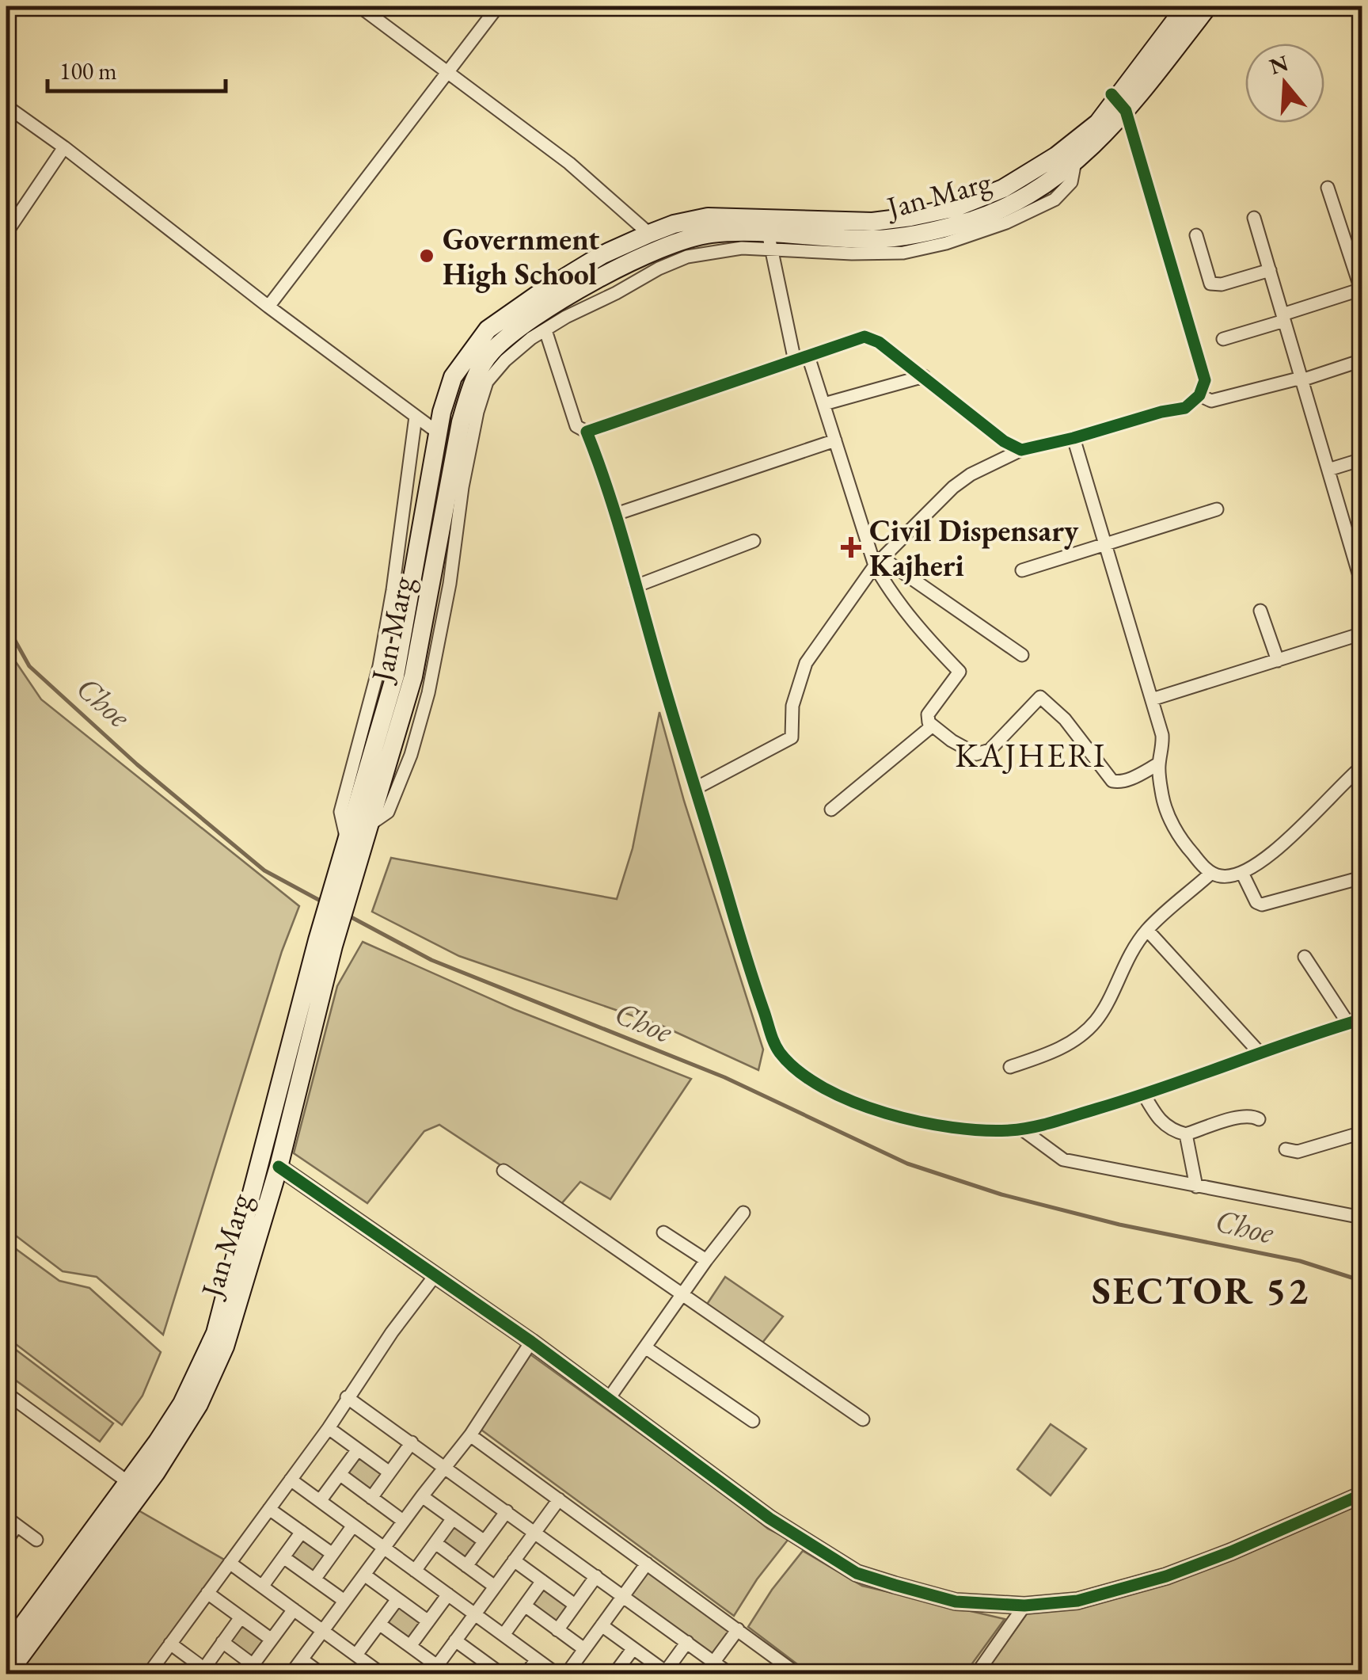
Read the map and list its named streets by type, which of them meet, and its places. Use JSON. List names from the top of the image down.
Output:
{
  "streets": {
    "main road": ["Jan Marg"]
  },
  "districts": ["KAJHERI", "SECTOR 52"],
  "water": ["Choe"],
  "places": {
    "other": ["Government High School"],
    "health": ["Civil Dispensary Kajheri"]
  },
  "scale_bar": "100 m",
  "north": "top"
}
